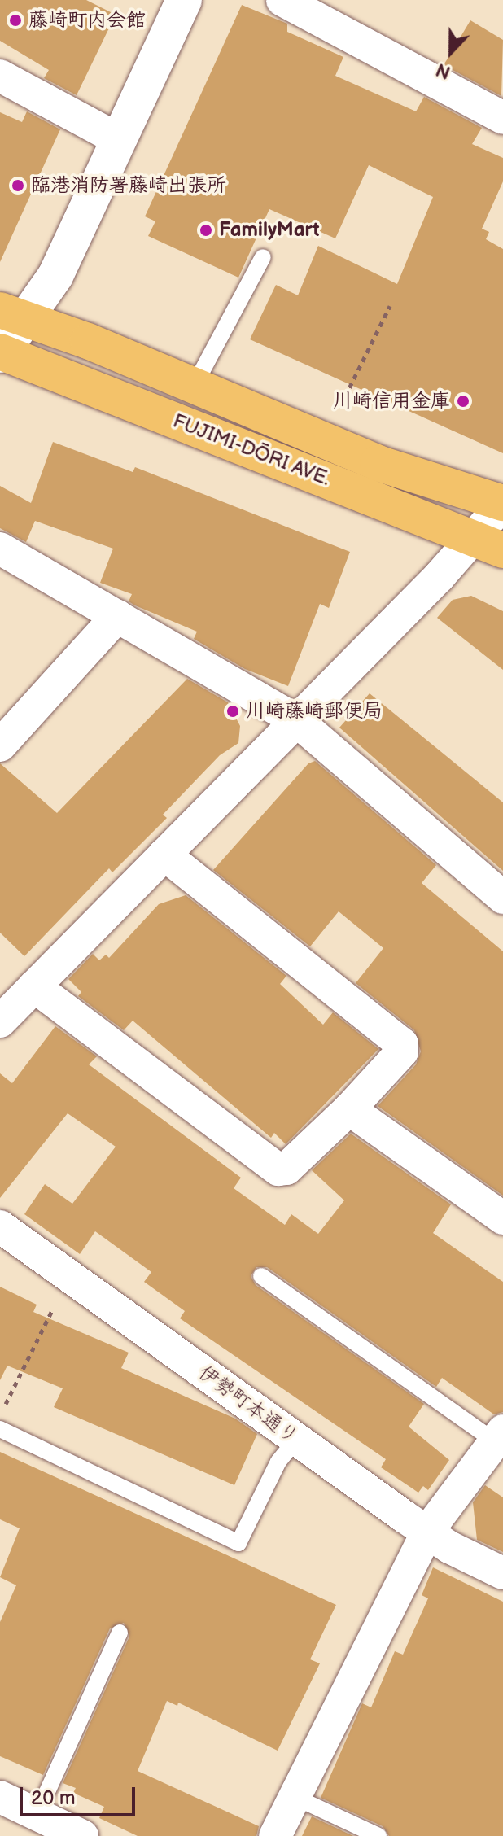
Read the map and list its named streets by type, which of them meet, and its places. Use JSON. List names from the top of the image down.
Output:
{
  "streets": {
    "highway": ["FUJIMI-DŌRI AVE."],
    "street": ["伊勢町本通り"]
  },
  "places": [
    "藤崎町内会館",
    "臨港消防署藤崎出張所",
    "FamilyMart",
    "川崎信用金庫",
    "川崎藤崎郵便局"
  ],
  "scale_bar": "20 m",
  "north": "bottom"
}
